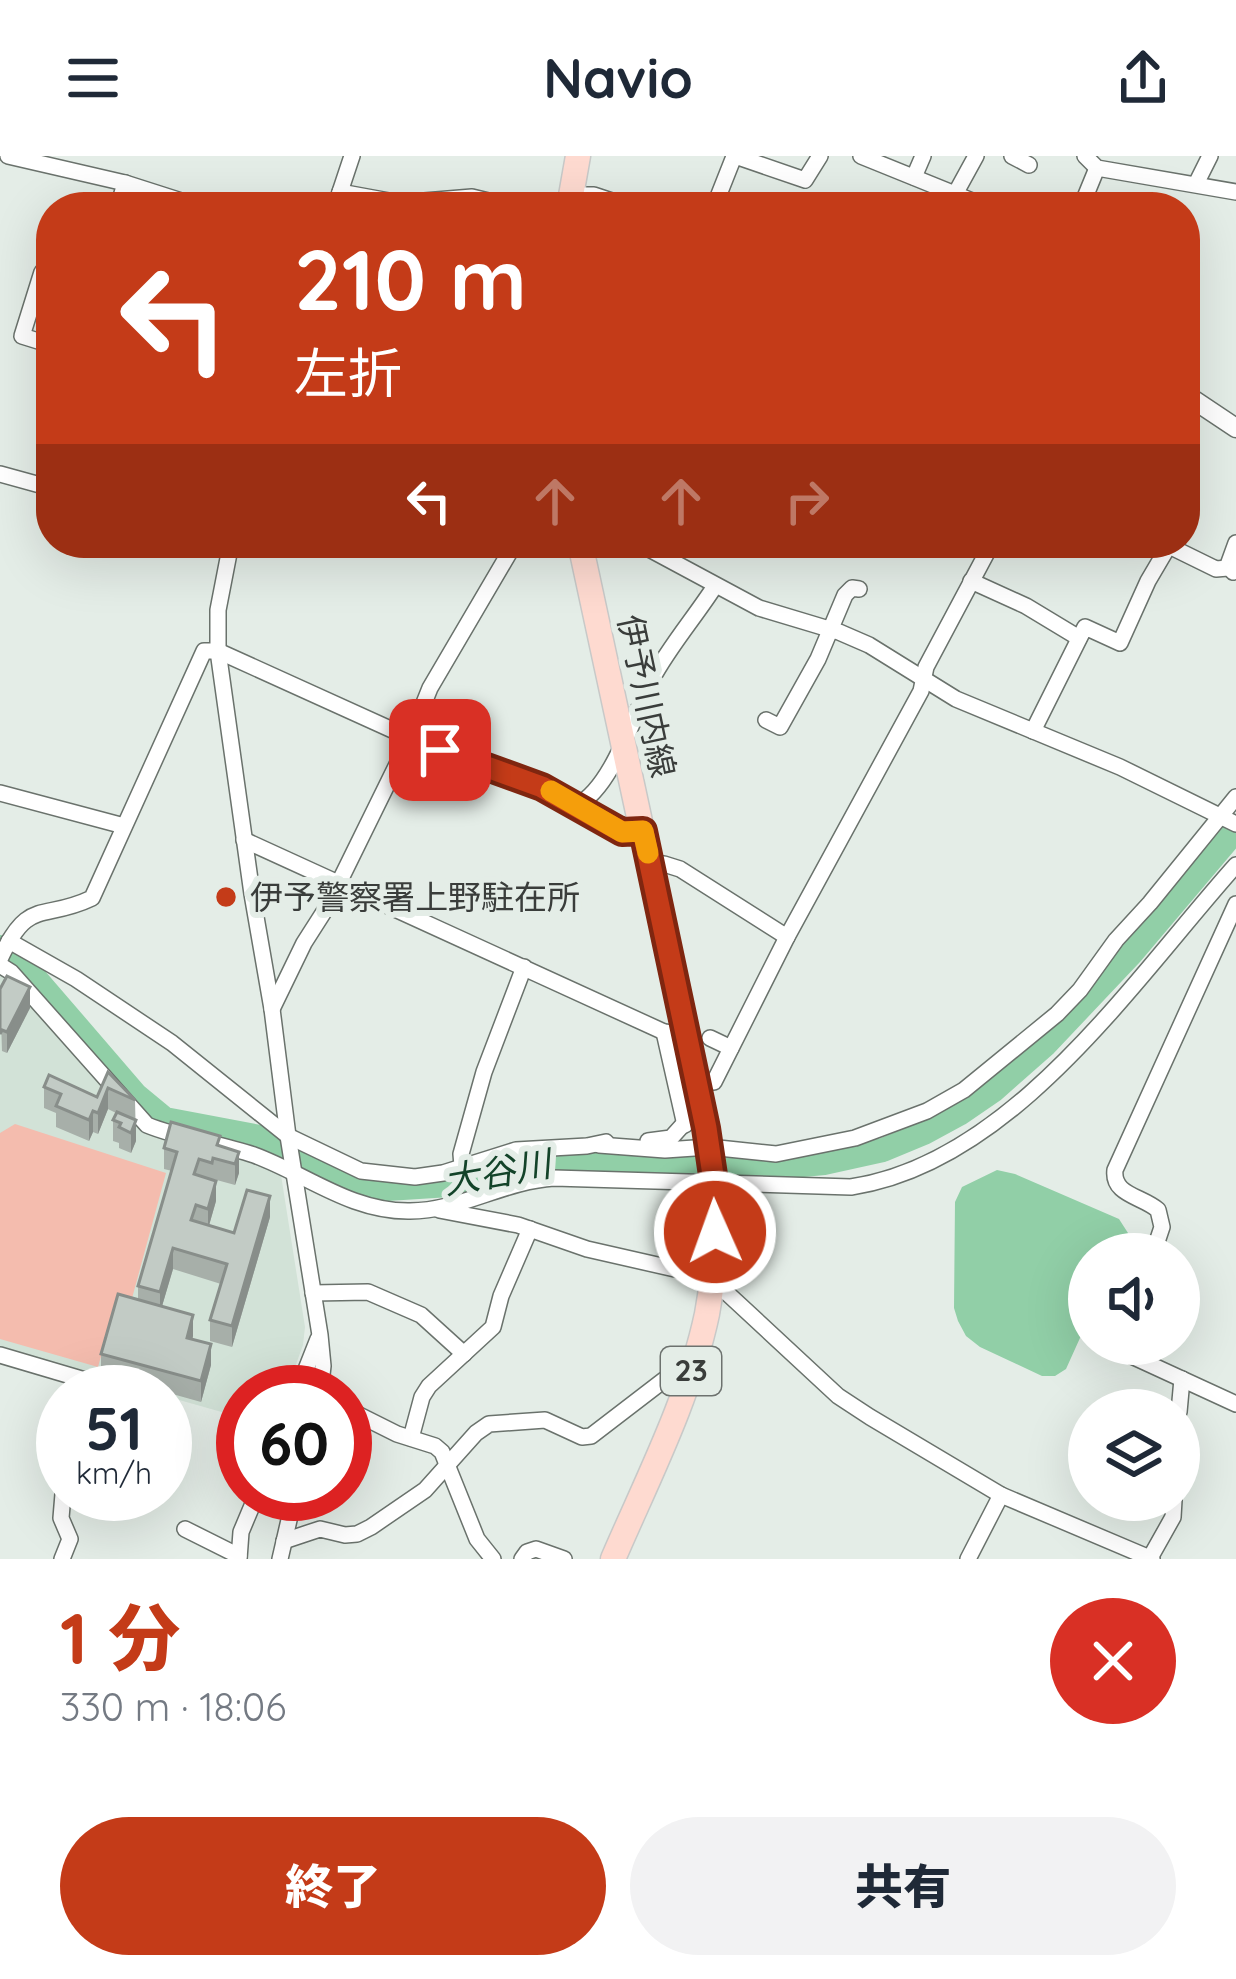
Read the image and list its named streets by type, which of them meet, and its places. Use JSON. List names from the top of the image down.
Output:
{
  "streets": {
    "main road": ["伊予川内線", "23"]
  },
  "water": ["大谷川"],
  "places": ["伊予警察署上野駐在所"],
  "page": {
    "header": "Navio",
    "turn": ["210 m", "左折"],
    "speed": "51 km/h",
    "limit": "60",
    "heading": ["1 分", "330 m · 18:06"],
    "buttons": ["終了", "共有"]
  }
}
